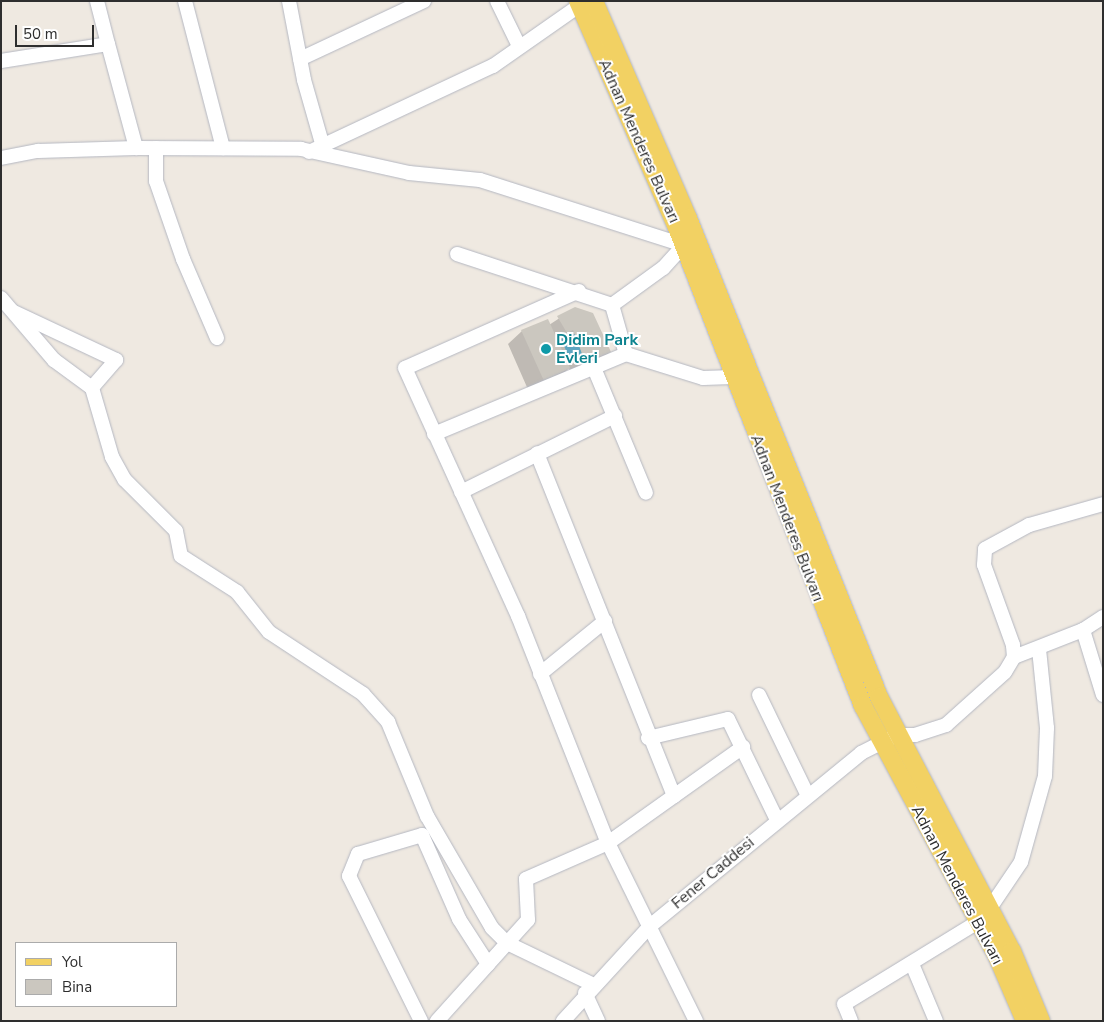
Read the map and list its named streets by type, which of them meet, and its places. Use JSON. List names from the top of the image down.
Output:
{
  "streets": {
    "main road": ["Adnan Menderes Bulvarı"],
    "street": ["Fener Caddesi"]
  },
  "crossings": [
    ["Adnan Menderes Bulvarı", "Fener Caddesi"]
  ],
  "places": ["Didim Park Evleri"],
  "legend": ["Yol", "Bina"],
  "scale_bar": "50 m"
}
